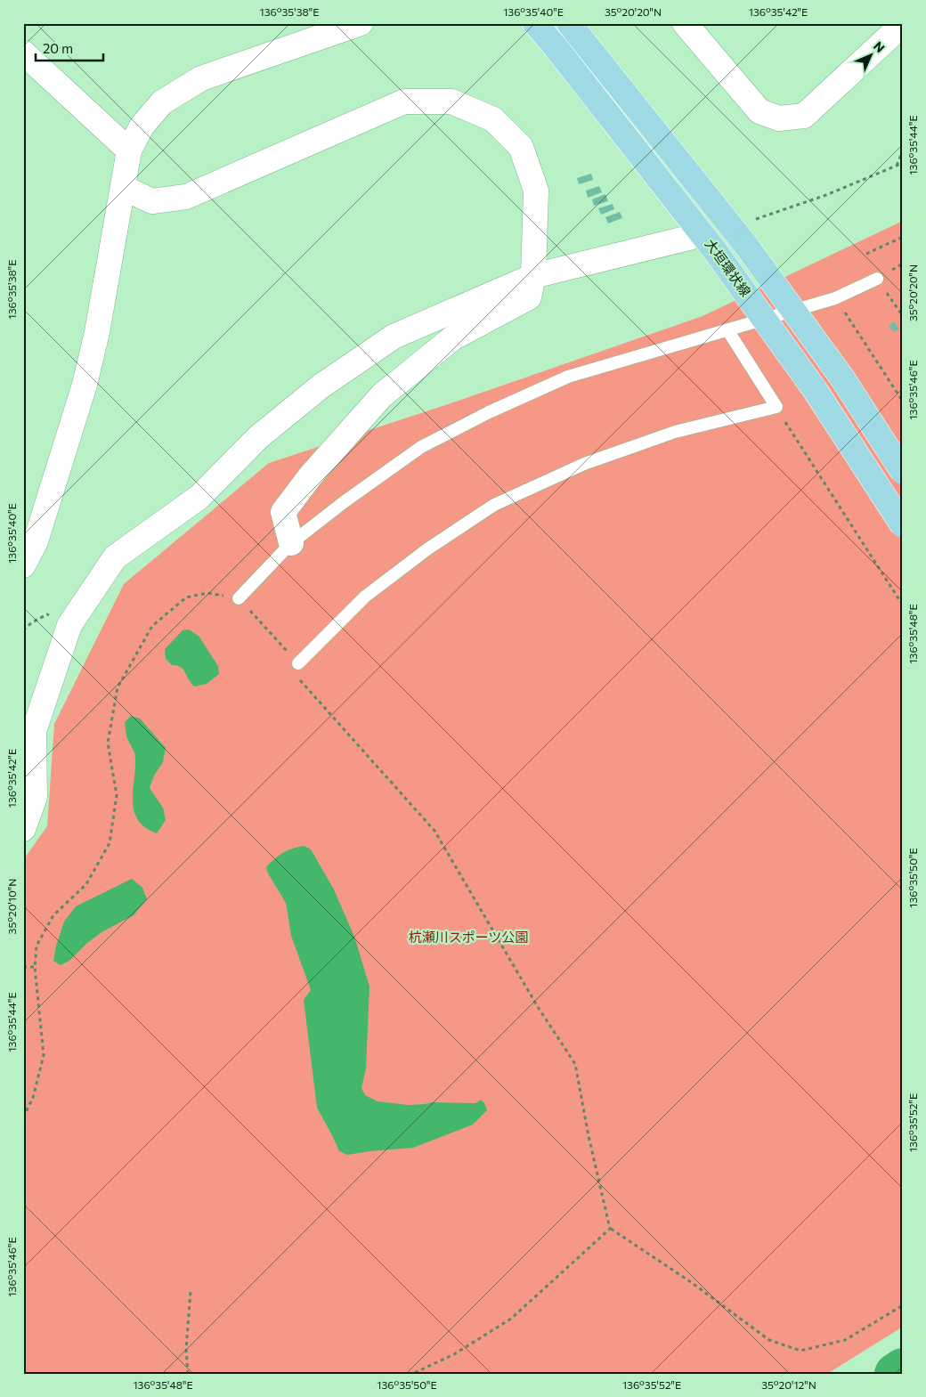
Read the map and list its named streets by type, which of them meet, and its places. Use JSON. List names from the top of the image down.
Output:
{
  "streets": {
    "main road": ["大垣環状線"]
  },
  "parks": ["杭瀬川スポーツ公園"],
  "scale_bar": "20 m",
  "north": "top right",
  "coordinates": [
    "136°35'38\"E",
    "136°35'40\"E",
    "35°20'20\"N",
    "136°35'42\"E",
    "136°35'44\"E",
    "136°35'46\"E",
    "136°35'48\"E",
    "136°35'50\"E",
    "35°20'10\"N",
    "136°35'52\"E",
    "35°20'12\"N"
  ]
}
